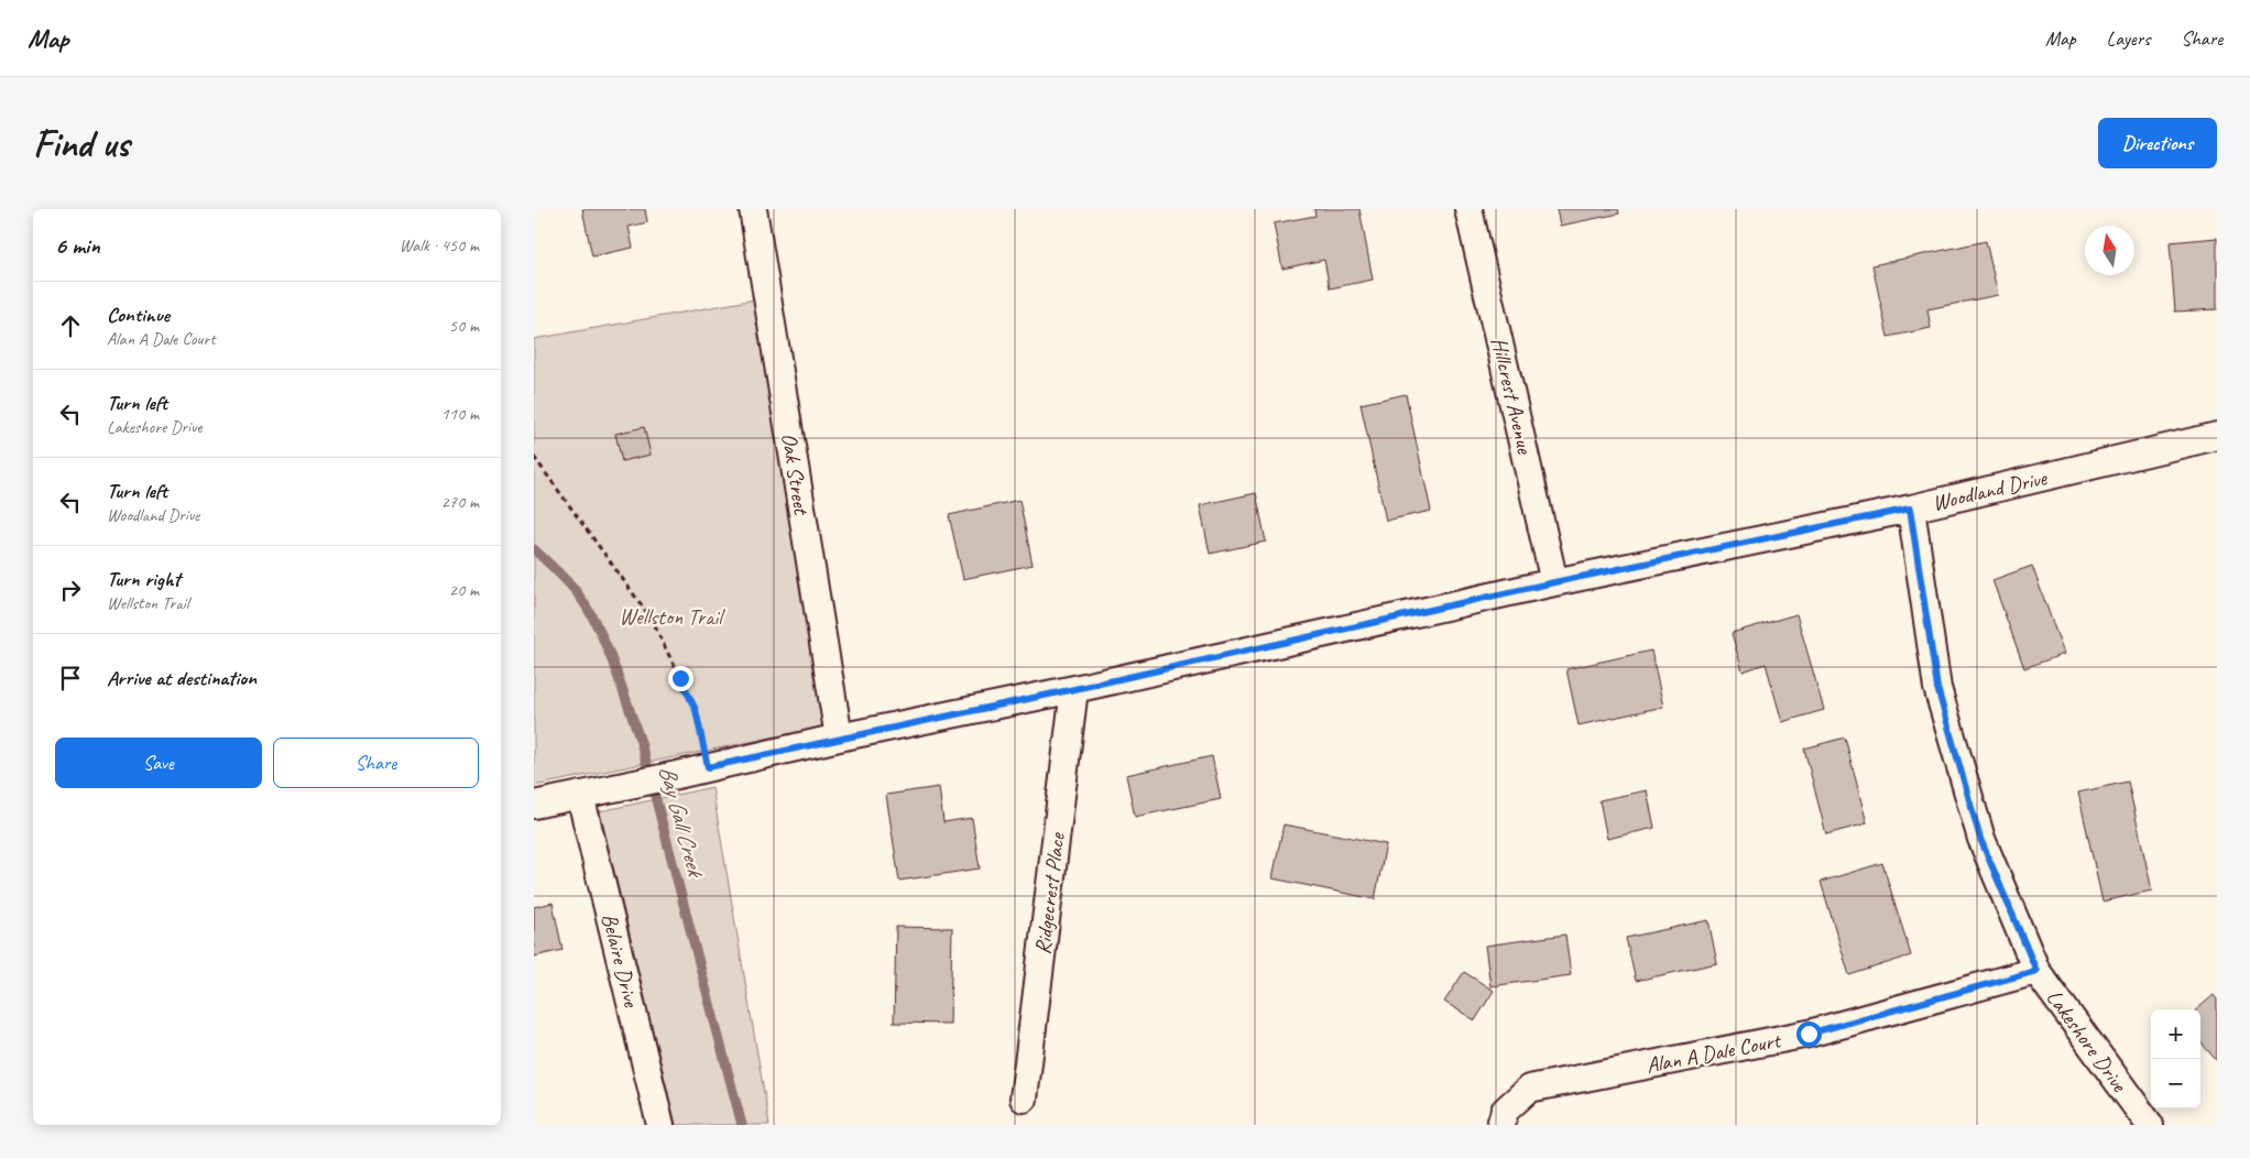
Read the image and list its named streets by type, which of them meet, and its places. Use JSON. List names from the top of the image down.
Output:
{
  "streets": {
    "street": [
      "Hillcrest Avenue",
      "Oak Street",
      "Woodland Drive",
      "Ridgecrest Place",
      "Belaire Drive",
      "Lakeshore Drive",
      "Alan A Dale Court"
    ]
  },
  "crossings": [
    ["Hillcrest Avenue", "Woodland Drive"],
    ["Oak Street", "Woodland Drive"],
    ["Woodland Drive", "Ridgecrest Place"],
    ["Woodland Drive", "Belaire Drive"],
    ["Woodland Drive", "Lakeshore Drive"],
    ["Lakeshore Drive", "Alan A Dale Court"]
  ],
  "water": ["Bay Gall Creek"],
  "parks": ["Wellston Trail"],
  "north": "top",
  "page": {
    "header": "Map",
    "nav": ["Map", "Layers", "Share"],
    "buttons": [
      "Directions",
      ["Save", "Share"]
    ],
    "title": "Find us",
    "heading": ["6 min", "Walk · 450 m"],
    "list": [
      ["Continue", "Alan A Dale Court", "50 m"],
      ["Turn left", "Lakeshore Drive", "110 m"],
      ["Turn left", "Woodland Drive", "270 m"],
      ["Turn right", "Wellston Trail", "20 m"],
      "Arrive at destination"
    ],
    "map_buttons": ["+", "−"]
  }
}
